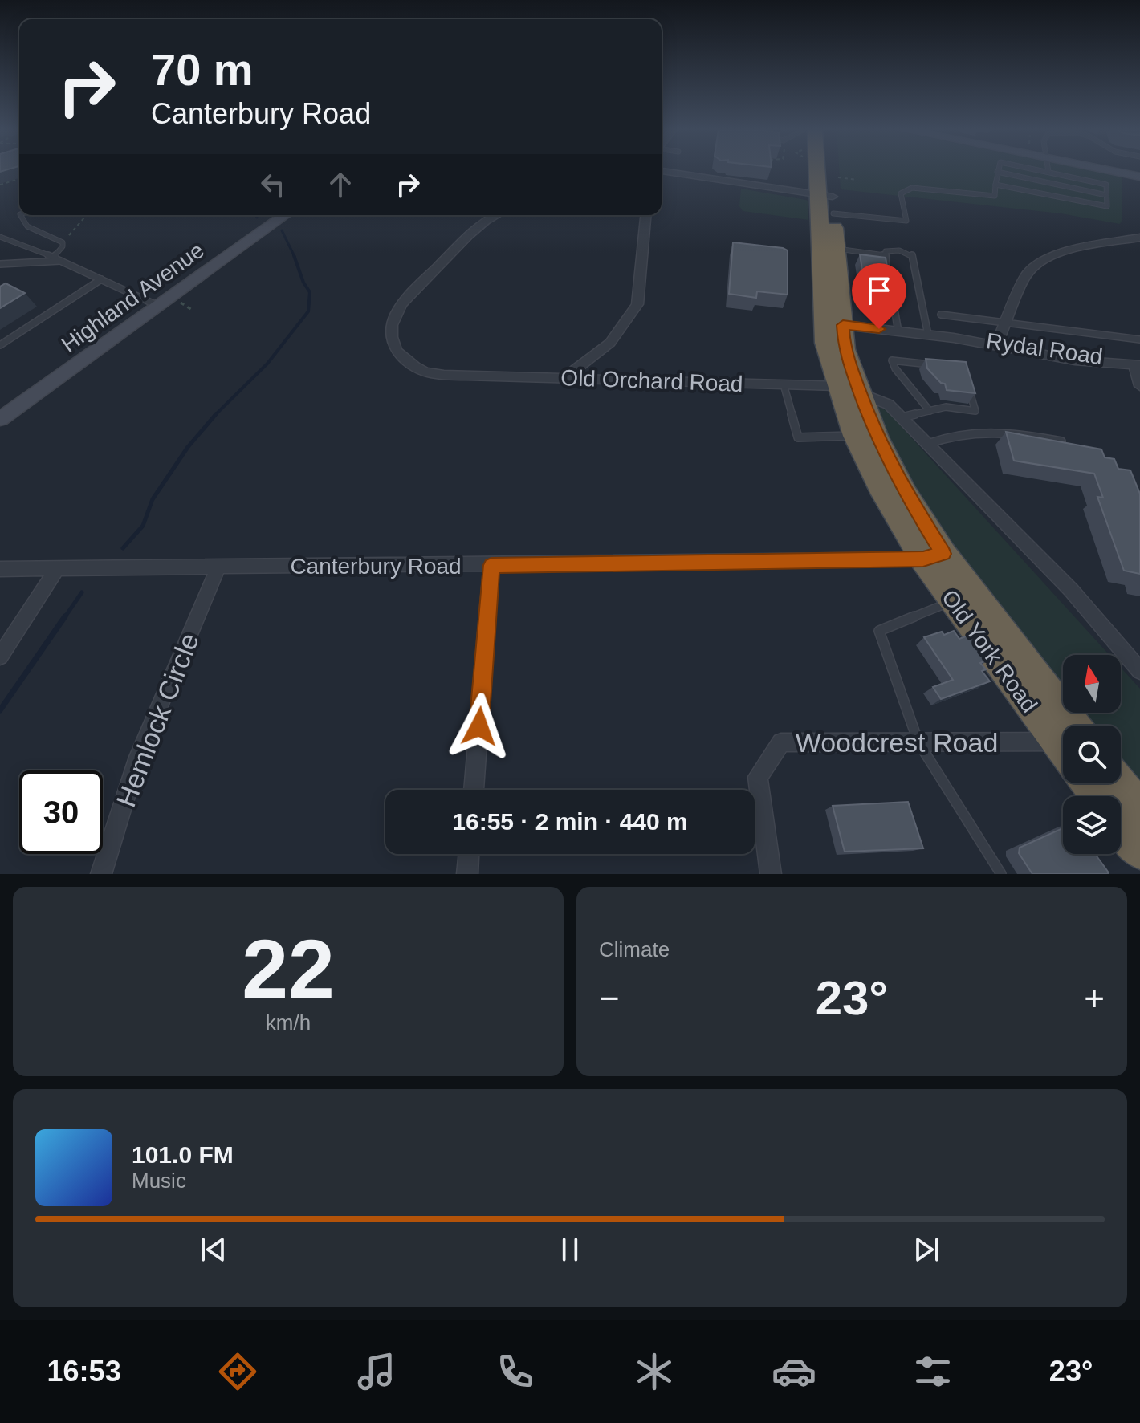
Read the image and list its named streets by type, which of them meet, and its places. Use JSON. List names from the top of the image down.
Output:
{
  "streets": {
    "highway": ["Old York Road"],
    "street": [
      "Highland Avenue",
      "Rydal Road",
      "Old Orchard Road",
      "Canterbury Road",
      "Hemlock Circle",
      "Woodcrest Road"
    ]
  },
  "crossings": [
    ["Rydal Road", "Old York Road"],
    ["Old Orchard Road", "Old York Road"],
    ["Canterbury Road", "Old York Road"],
    ["Canterbury Road", "Hemlock Circle"]
  ],
  "north": "top",
  "page": {
    "turn": ["70 m", "Canterbury Road"],
    "limit": "30",
    "trip": "16:55 · 2 min · 440 m",
    "tile": [
      ["22", "km/h"],
      "Climate"
    ],
    "heat": ["−", "23°", "+"],
    "song": ["101.0 FM", "Music"],
    "tabs": ["16:53", "23°"]
  }
}
